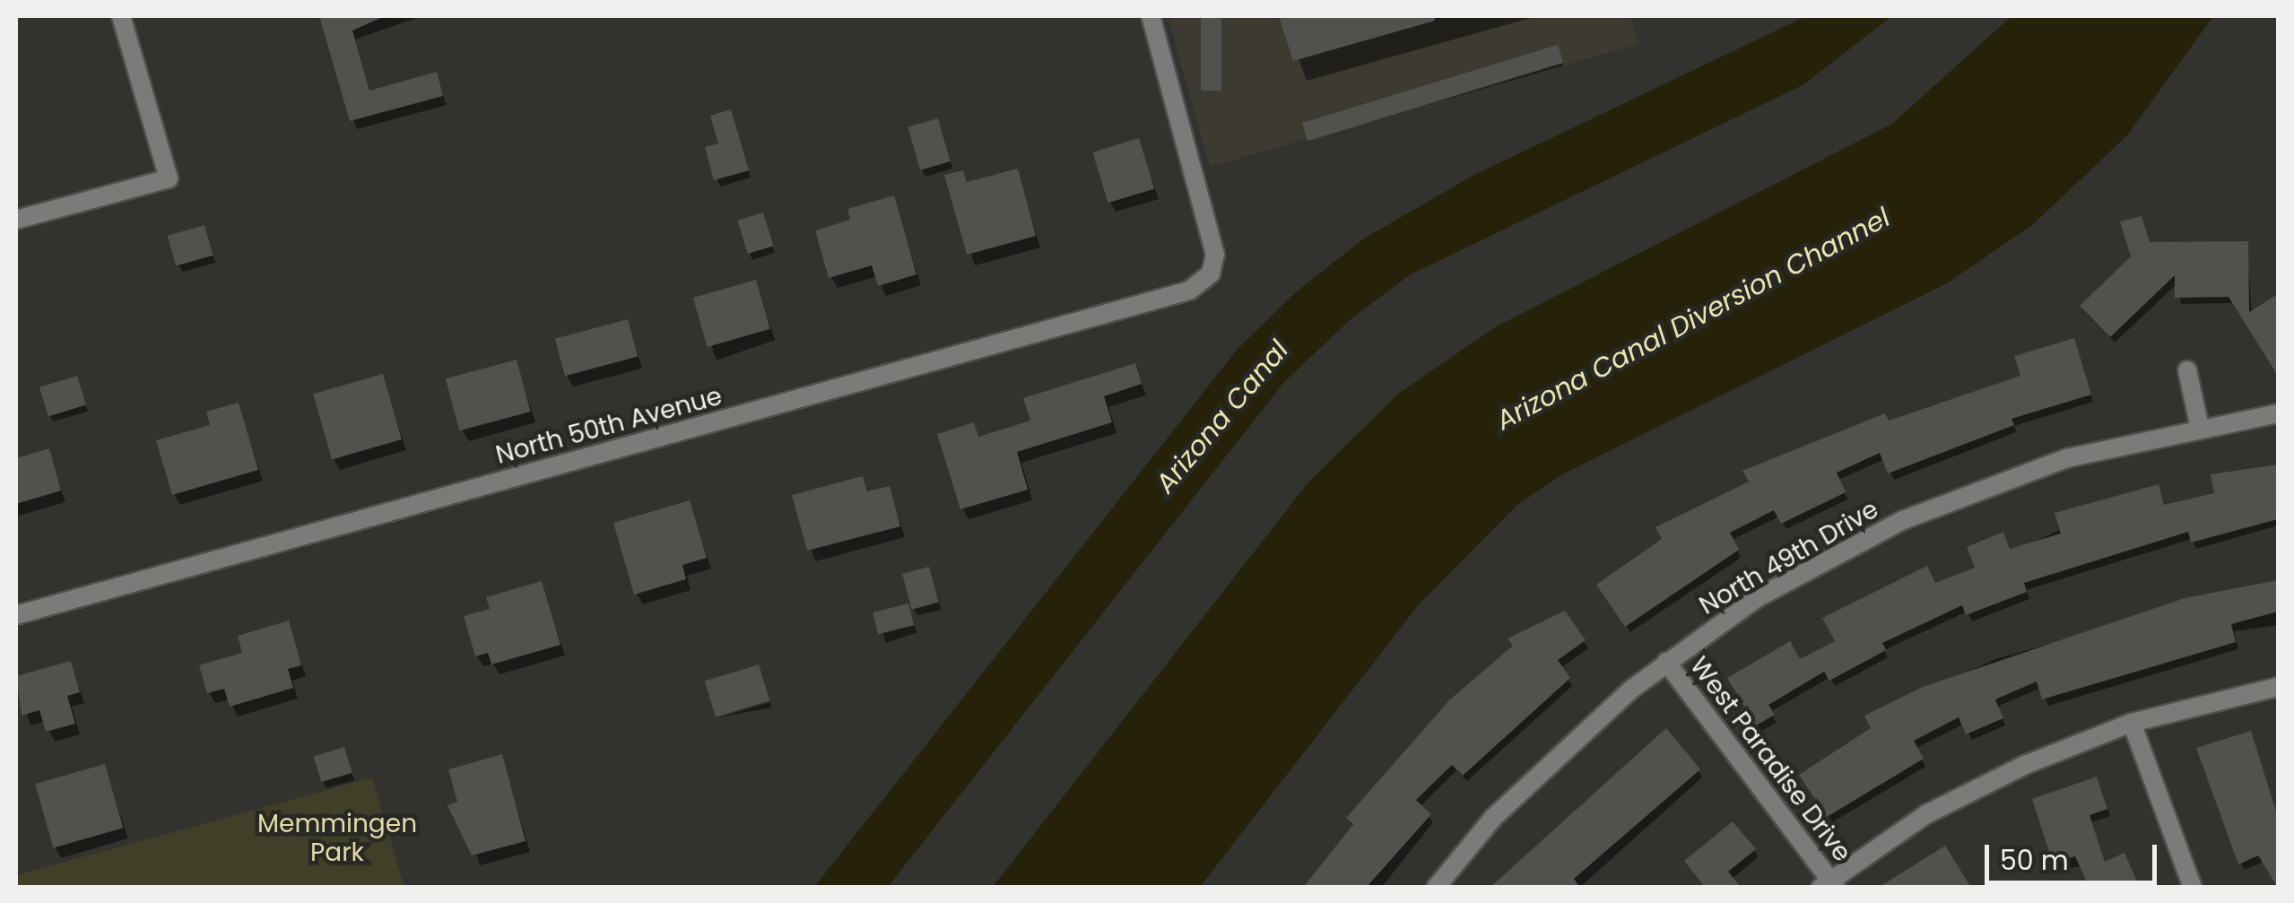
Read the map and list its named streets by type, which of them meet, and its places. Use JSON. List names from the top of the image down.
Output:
{
  "streets": {
    "street": ["North 50th Avenue", "North 49th Drive", "West Paradise Drive"]
  },
  "crossings": [
    ["North 49th Drive", "West Paradise Drive"]
  ],
  "water": ["Arizona Canal Diversion Channel", "Arizona Canal"],
  "parks": ["Memmingen Park"],
  "scale_bar": "50 m"
}
